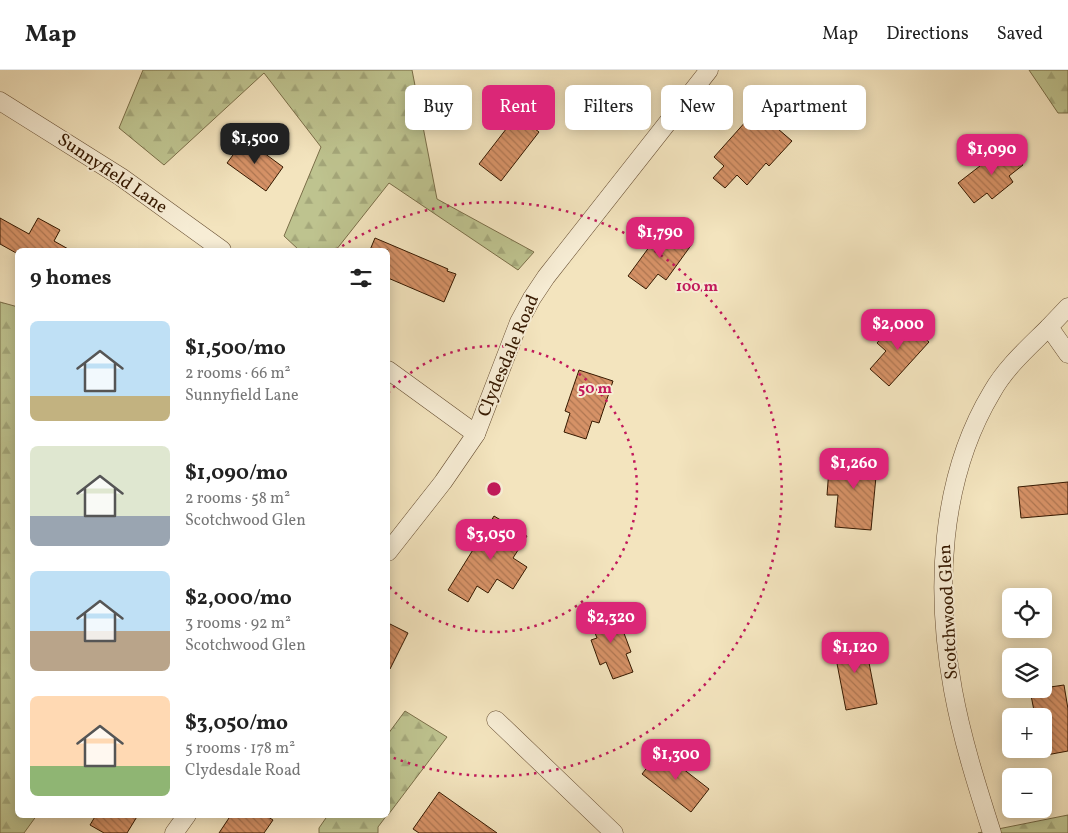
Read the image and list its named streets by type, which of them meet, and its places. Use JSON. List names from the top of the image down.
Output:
{
  "streets": {
    "street": ["Sunnyfield Lane", "Clydesdale Road", "Scotchwood Glen"]
  },
  "page": {
    "header": "Map",
    "nav": ["Map", "Directions", "Saved"],
    "chip": [
      "Buy",
      "Rent",
      "Filters",
      "New",
      "Apartment"
    ],
    "price": [
      "$1,500",
      "$1,090",
      "$1,790",
      "$2,000",
      "$1,260",
      "$3,050",
      "$2,320",
      "$1,120",
      "$1,300"
    ],
    "heading": "9 homes",
    "list": [
      {
        "name": "$1,500/mo",
        "note": "2 rooms · 66 m² · Sunnyfield Lane"
      },
      {
        "name": "$1,090/mo",
        "note": "2 rooms · 58 m² · Scotchwood Glen"
      },
      {
        "name": "$2,000/mo",
        "note": "3 rooms · 92 m² · Scotchwood Glen"
      },
      {
        "name": "$3,050/mo",
        "note": "5 rooms · 178 m² · Clydesdale Road"
      }
    ],
    "map_buttons": ["+", "−"]
  },
  "rings": ["100 m", "50 m"]
}
